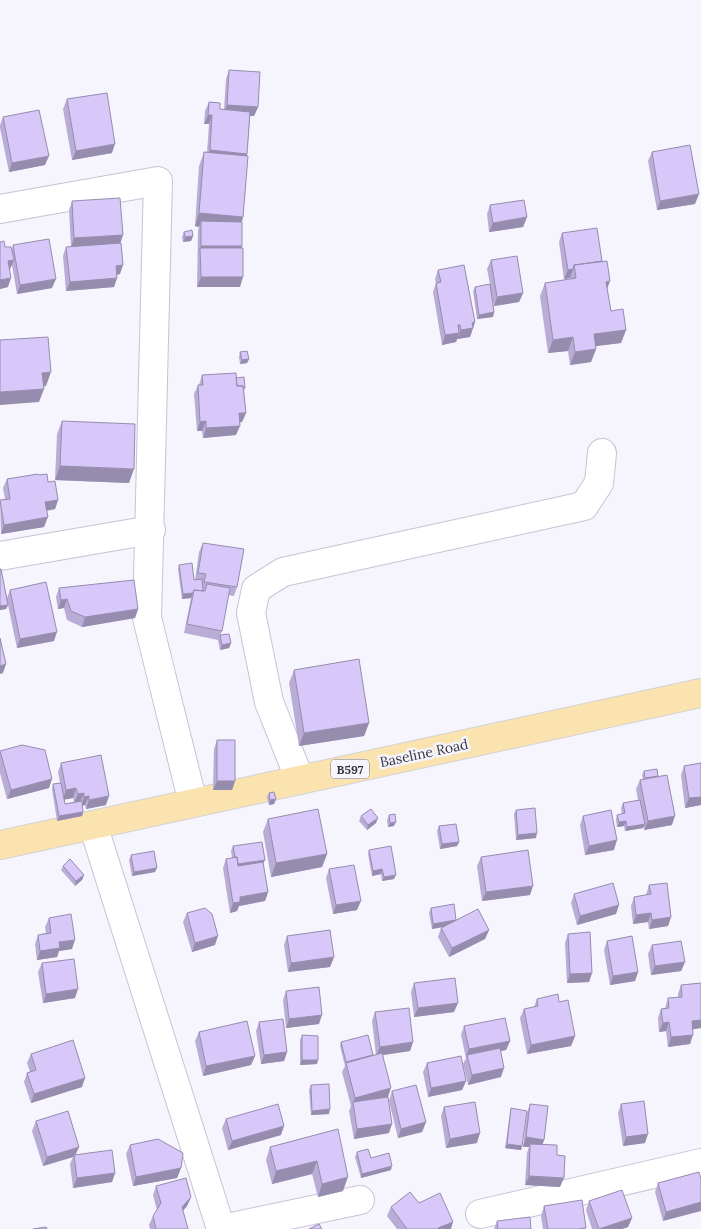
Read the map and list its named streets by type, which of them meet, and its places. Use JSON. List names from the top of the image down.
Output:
{
  "streets": {
    "main road": ["Baseline Road", "B597"]
  }
}
